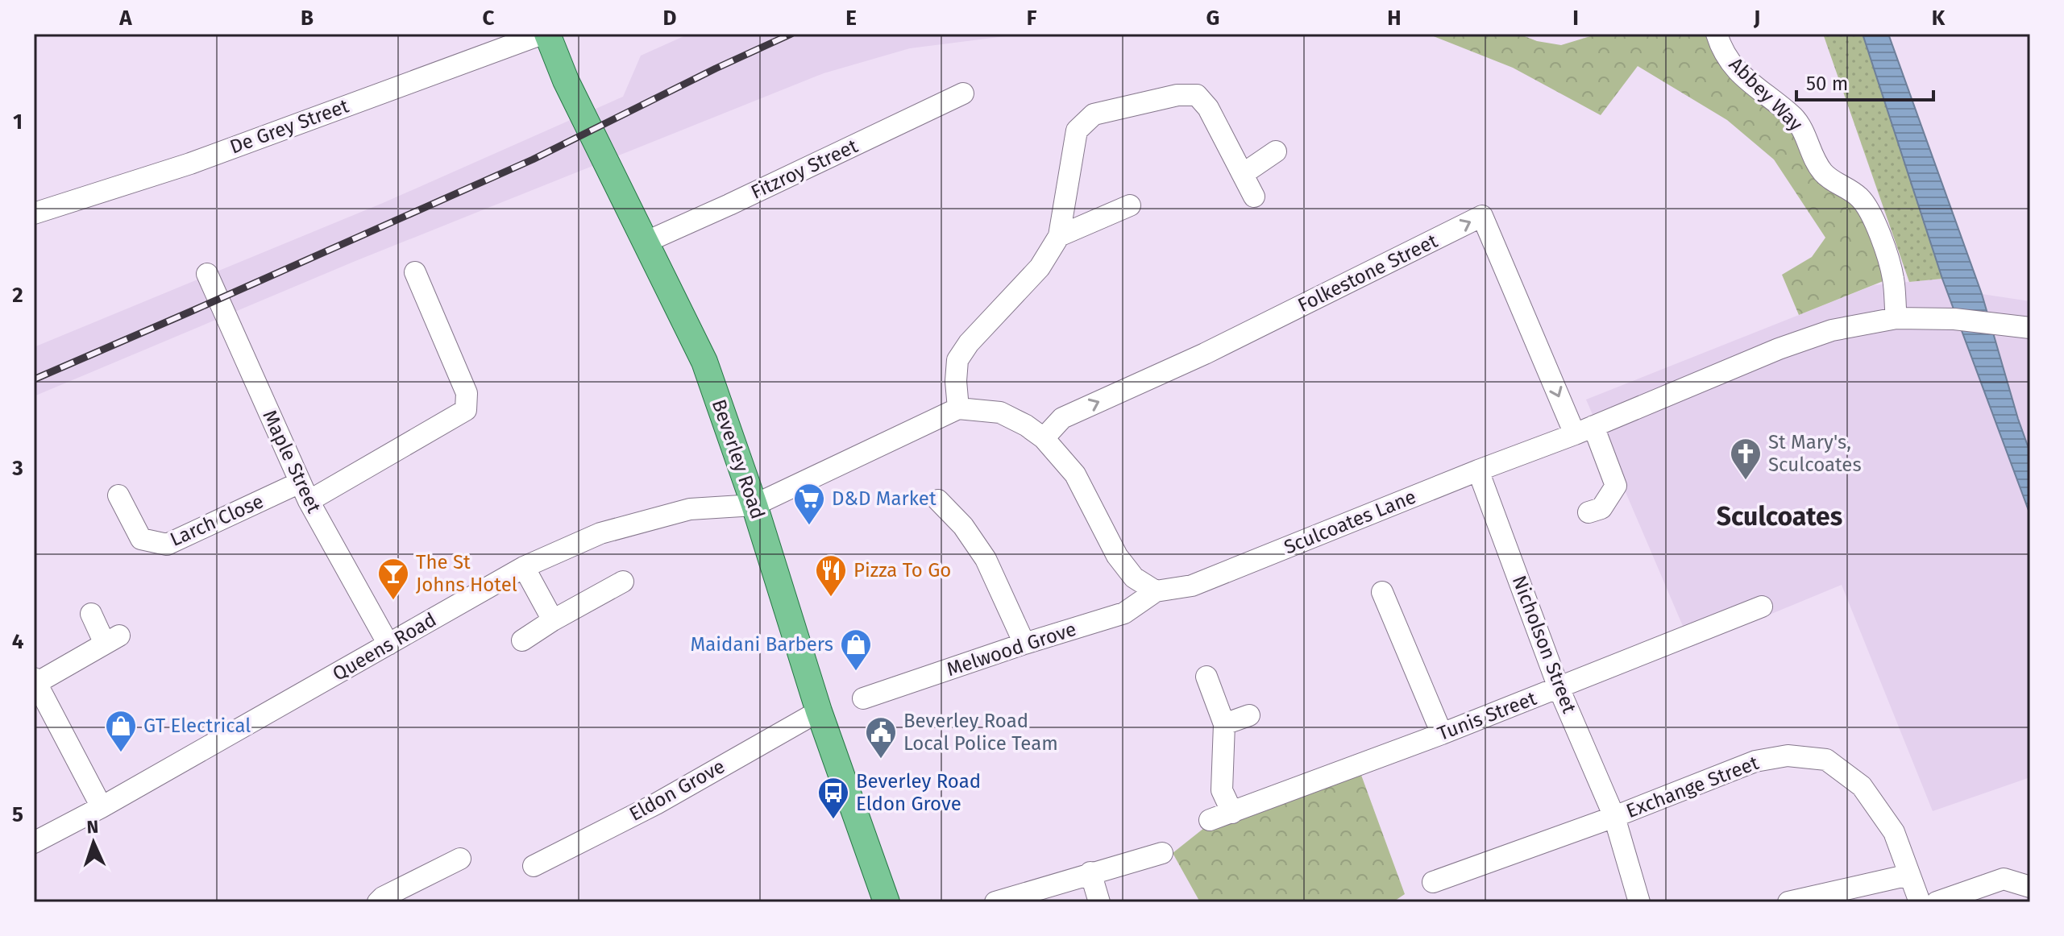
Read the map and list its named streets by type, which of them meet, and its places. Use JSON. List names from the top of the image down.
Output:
{
  "streets": {
    "main road": ["Beverley Road"],
    "street": [
      "Abbey Way",
      "De Grey Street",
      "Fitzroy Street",
      "Folkestone Street",
      "Maple Street",
      "Larch Close",
      "Sculcoates Lane",
      "Nicholson Street",
      "Queens Road",
      "Melwood Grove",
      "Tunis Street",
      "Exchange Street",
      "Eldon Grove"
    ]
  },
  "crossings": [
    ["Abbey Way", "Sculcoates Lane"],
    ["Fitzroy Street", "Beverley Road"],
    ["Folkestone Street", "Sculcoates Lane"],
    ["Beverley Road", "Queens Road"],
    ["Beverley Road", "Eldon Grove"],
    ["Maple Street", "Larch Close"],
    ["Maple Street", "Queens Road"],
    ["Sculcoates Lane", "Nicholson Street"],
    ["Sculcoates Lane", "Melwood Grove"],
    ["Nicholson Street", "Tunis Street"],
    ["Nicholson Street", "Exchange Street"]
  ],
  "districts": ["Sculcoates"],
  "places": {
    "church": ["St Mary's, Sculcoates"],
    "supermarket": ["D&D Market"],
    "restaurant": ["Pizza To Go"],
    "bar": ["The St Johns Hotel"],
    "shop": ["Maidani Barbers", "GT Electrical"],
    "public building": ["Beverley Road Local Police Team"],
    "bus stop": ["Beverley Road Eldon Grove"]
  },
  "scale_bar": "50 m",
  "north": "top",
  "grid": {
    "columns": [
      "A",
      "B",
      "C",
      "D",
      "E",
      "F",
      "G",
      "H",
      "I",
      "J",
      "K"
    ],
    "rows": [
      "1",
      "2",
      "3",
      "4",
      "5"
    ]
  }
}
